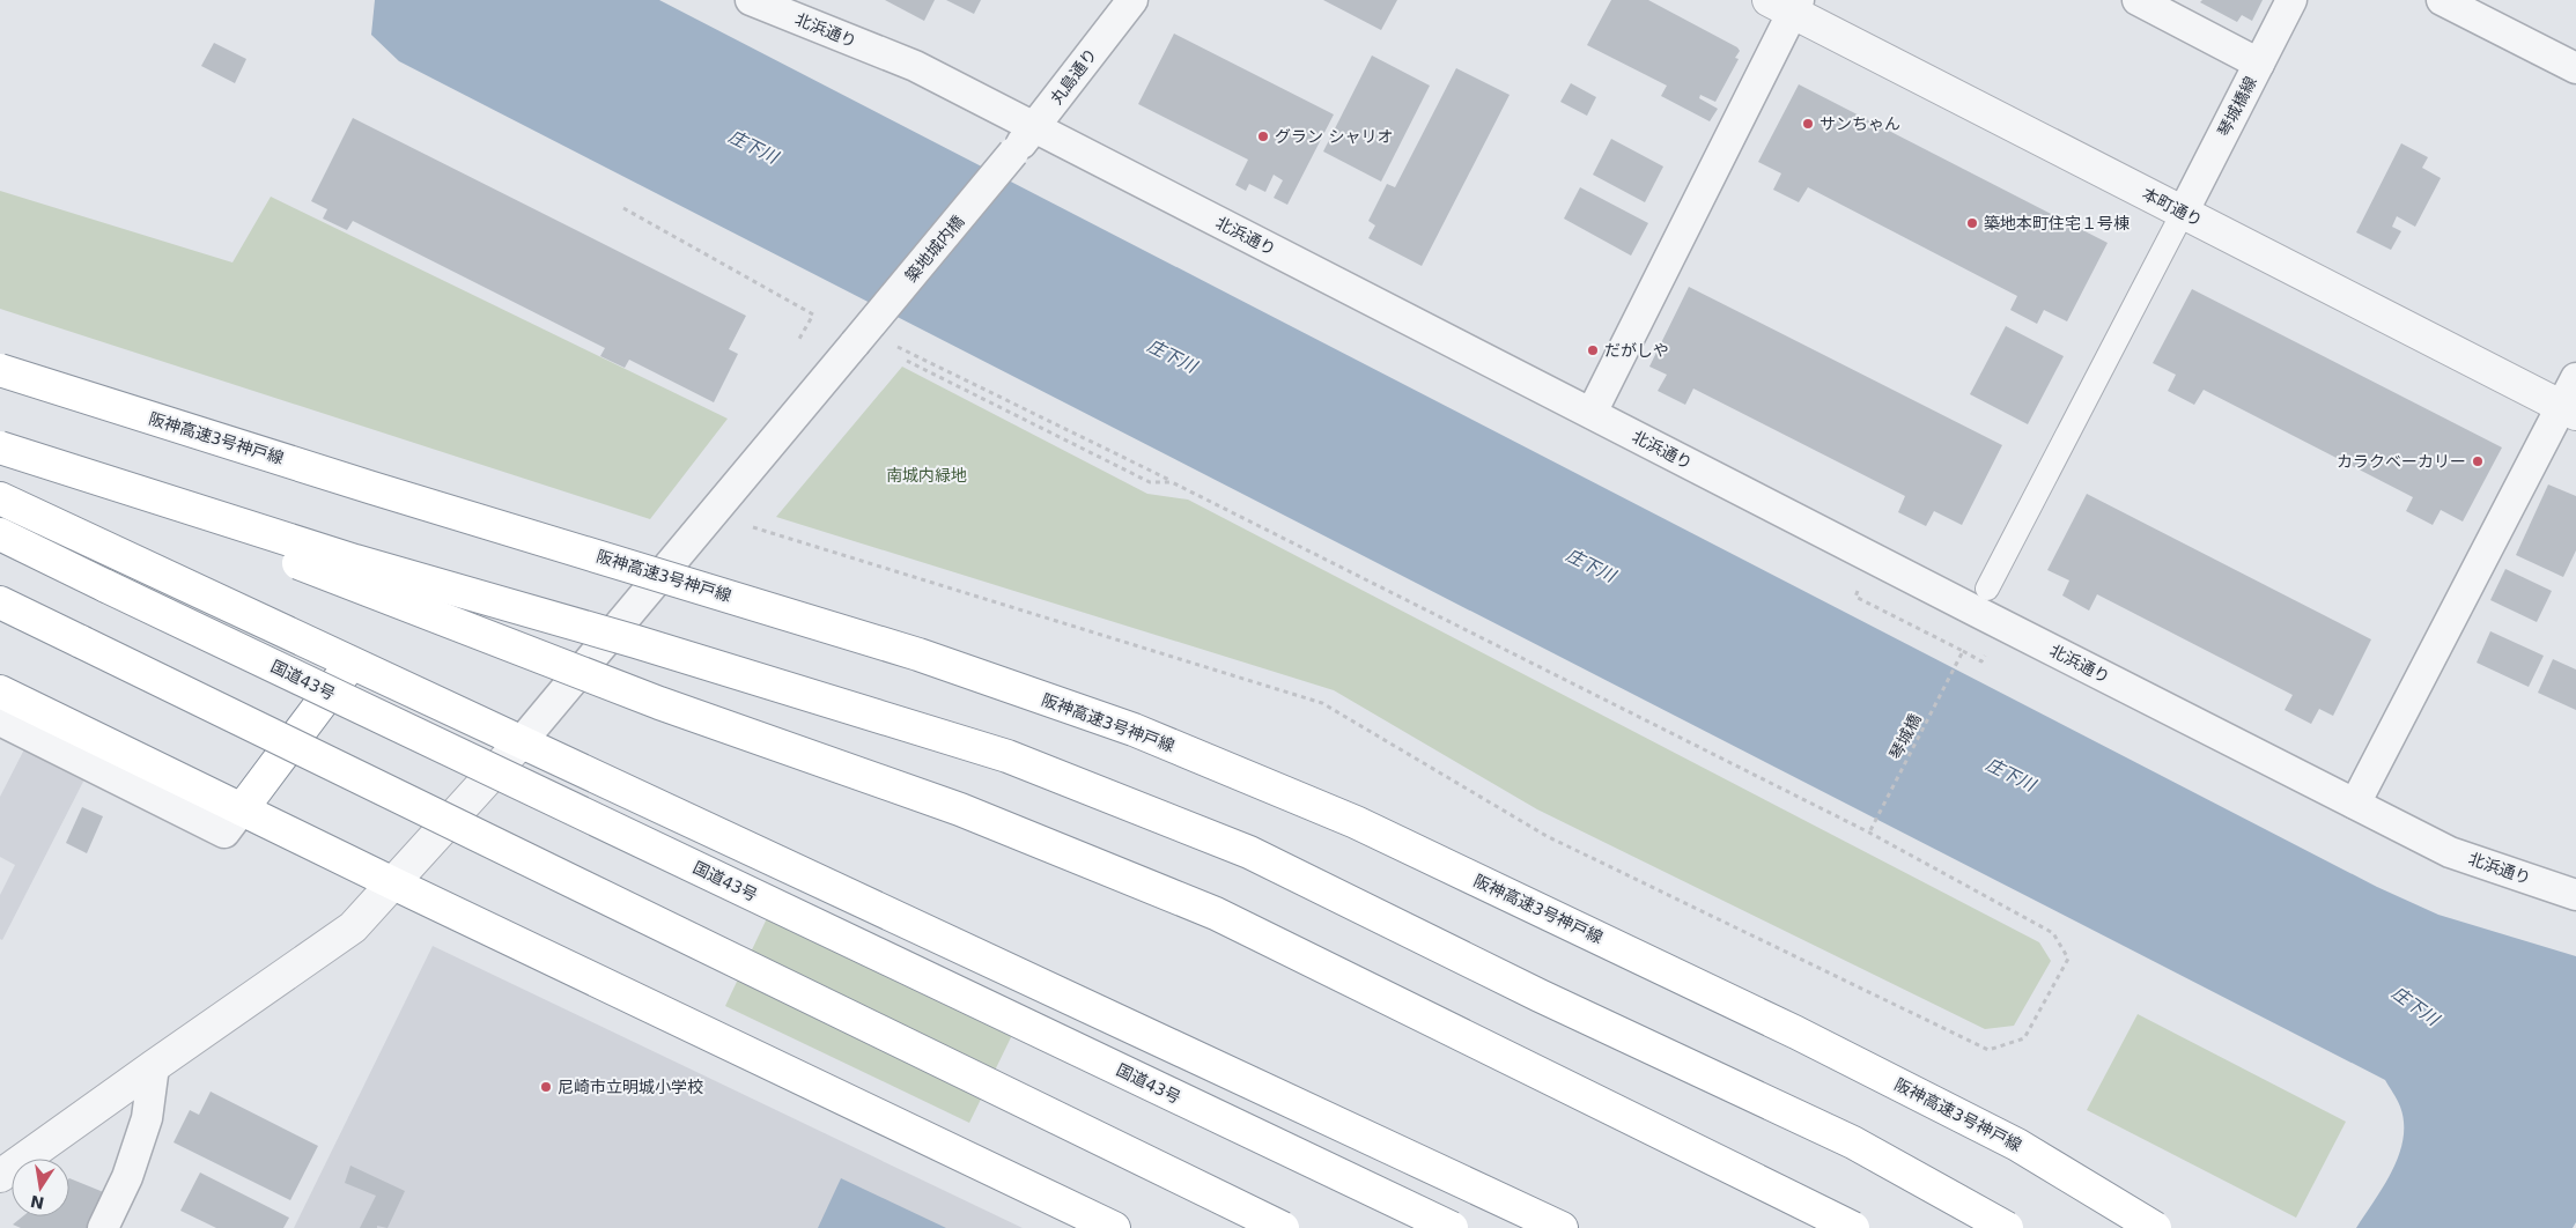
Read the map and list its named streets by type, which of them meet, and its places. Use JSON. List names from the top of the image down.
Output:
{
  "streets": {
    "highway": ["阪神高速3号神戸線", "国道43号"],
    "street": [
      "北浜通り",
      "丸島通り",
      "琴城橋線",
      "本町通り",
      "築地城内橋"
    ],
    "path": ["琴城橋"]
  },
  "crossings": [
    ["北浜通り", "丸島通り"],
    ["丸島通り", "築地城内橋"],
    ["琴城橋線", "本町通り"]
  ],
  "water": ["庄下川"],
  "parks": ["南城内緑地"],
  "places": [
    "サンちゃん",
    "グラン シャリオ",
    "築地本町住宅１号棟",
    "だがしや",
    "カラクベーカリー",
    "尼崎市立明城小学校"
  ],
  "north": "bottom"
}
